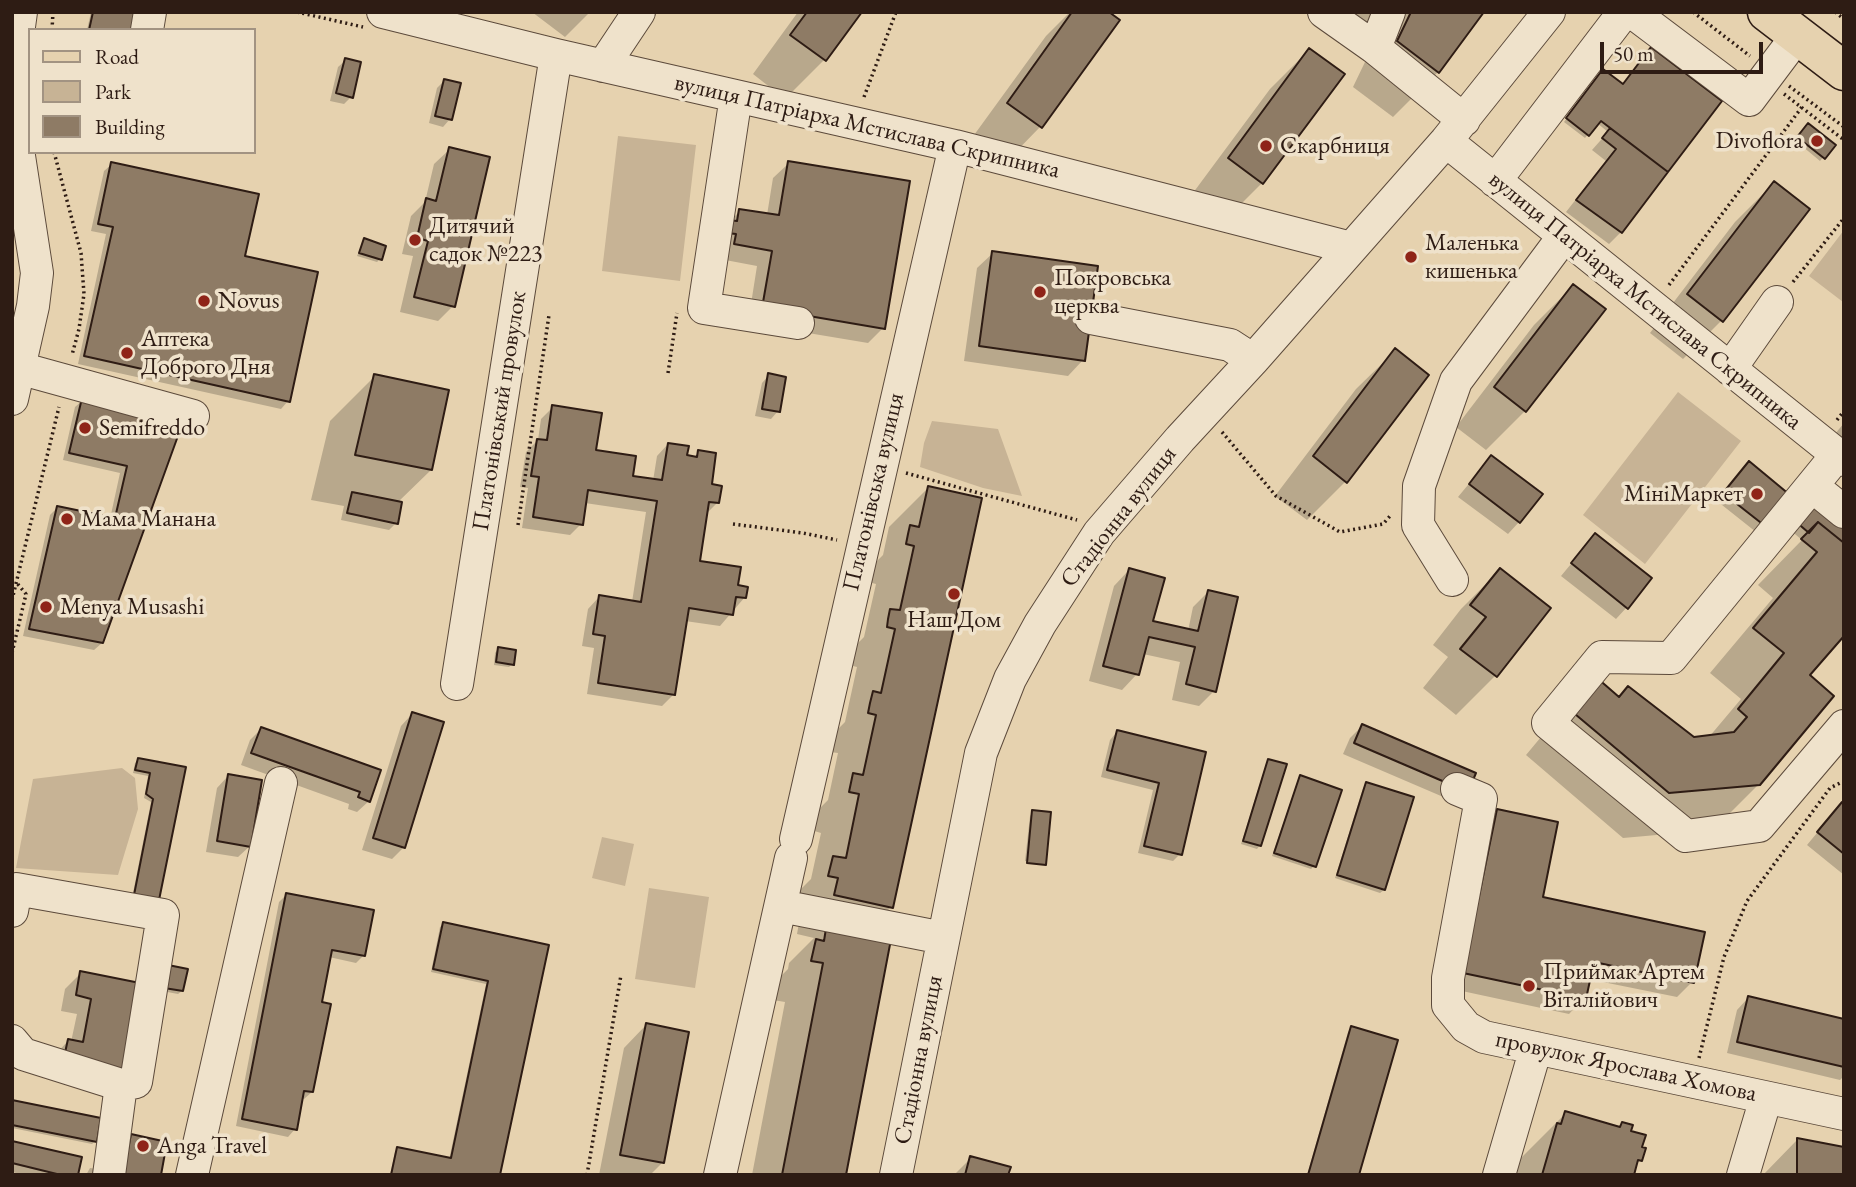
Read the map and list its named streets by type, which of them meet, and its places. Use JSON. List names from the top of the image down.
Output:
{
  "streets": {
    "street": [
      "вулиця Патріарха Мстислава Скрипника",
      "Платонівський провулок",
      "Платонівська вулиця",
      "Стадіонна вулиця",
      "провулок Ярослава Хомова"
    ]
  },
  "crossings": [
    ["вулиця Патріарха Мстислава Скрипника", "Платонівський провулок"],
    ["вулиця Патріарха Мстислава Скрипника", "Платонівська вулиця"],
    ["вулиця Патріарха Мстислава Скрипника", "Стадіонна вулиця"]
  ],
  "places": [
    "Divoflora",
    "Скарбниця",
    "Дитячий садок №223",
    "Маленька кишенька",
    "Покровська церква",
    "Novus",
    "Аптека Доброго Дня",
    "Semifreddo",
    "МініМаркет",
    "Мама Манана",
    "Наш Дом",
    "Menya Musashi",
    "Приймак Артем Віталійович",
    "Anga Travel"
  ],
  "legend": ["Road", "Park", "Building"],
  "scale_bar": "50 m"
}
